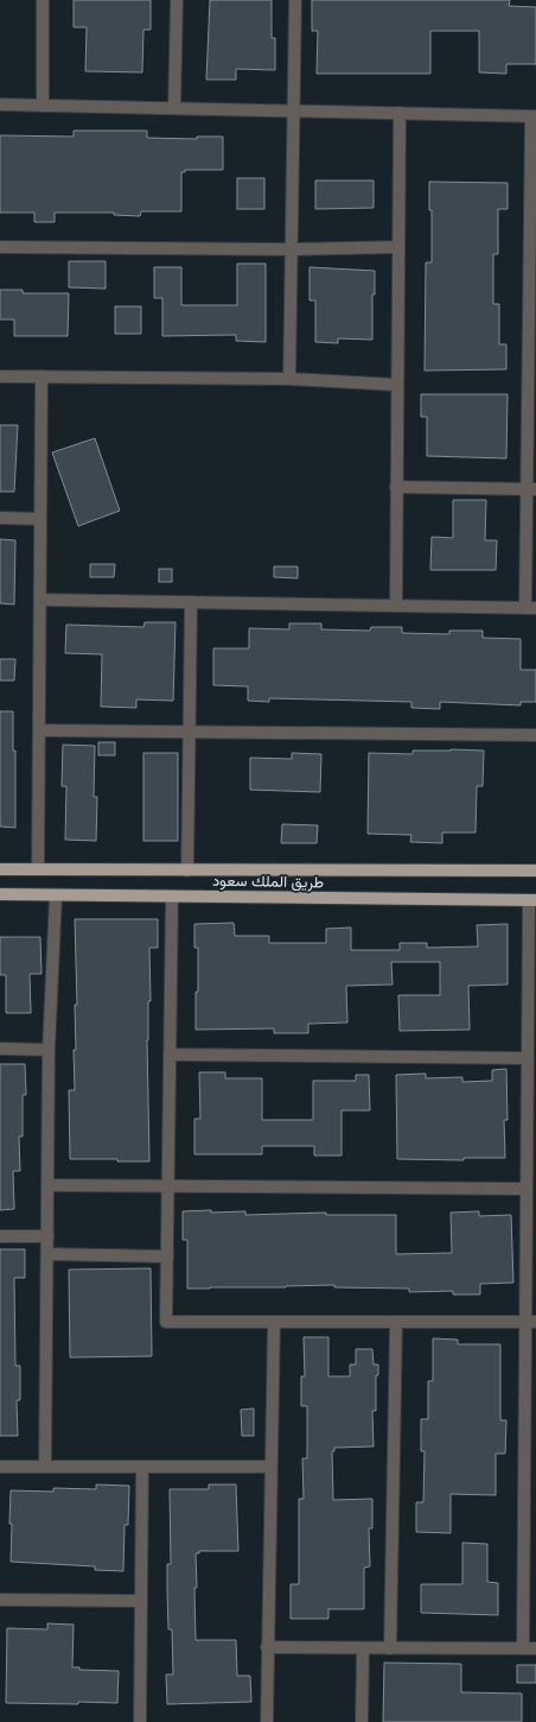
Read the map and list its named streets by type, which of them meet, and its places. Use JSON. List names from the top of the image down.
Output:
{
  "streets": {
    "main road": ["طريق الملك سعود"]
  }
}
